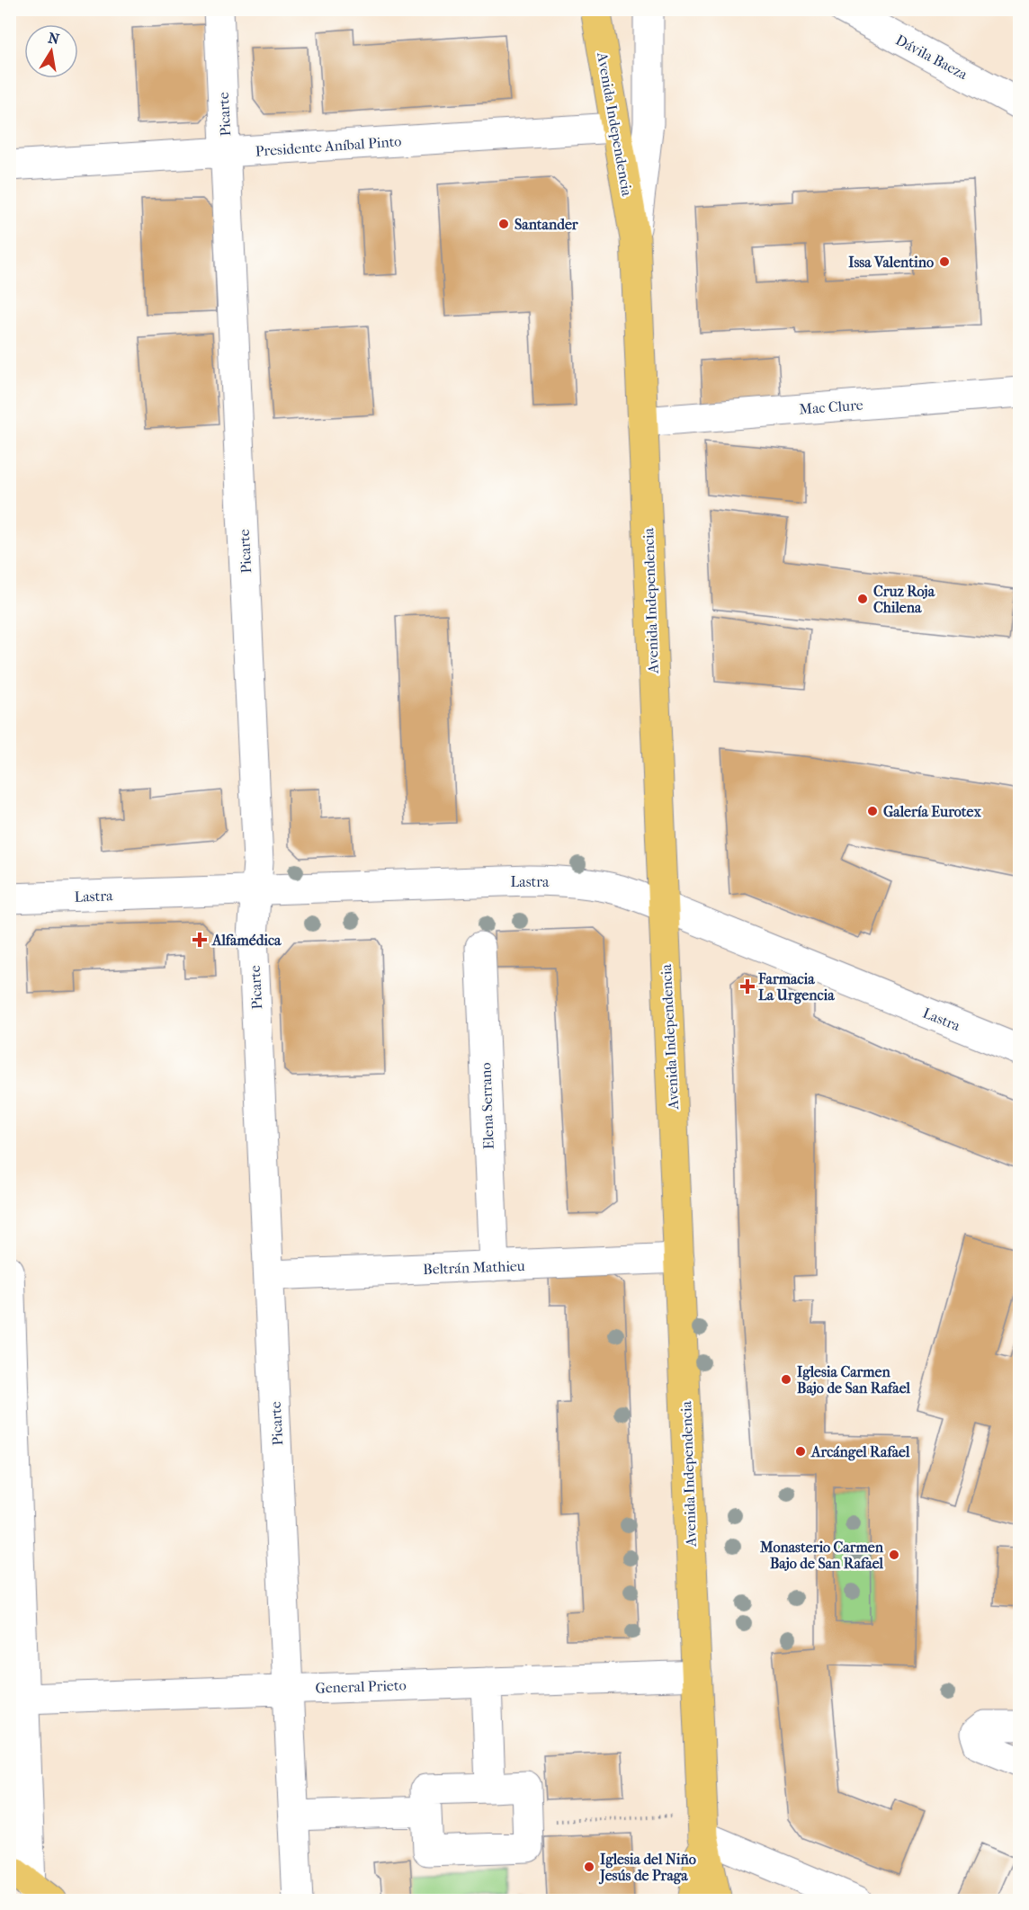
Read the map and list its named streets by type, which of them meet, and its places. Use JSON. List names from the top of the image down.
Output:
{
  "streets": {
    "main road": ["Avenida Independencia"],
    "street": [
      "Dávila Baeza",
      "Picarte",
      "Presidente Aníbal Pinto",
      "Mac Clure",
      "Lastra",
      "Elena Serrano",
      "Beltrán Mathieu",
      "General Prieto"
    ]
  },
  "crossings": [
    ["Picarte", "Presidente Aníbal Pinto"],
    ["Picarte", "Lastra"],
    ["Picarte", "Beltrán Mathieu"],
    ["Picarte", "General Prieto"],
    ["Avenida Independencia", "Presidente Aníbal Pinto"],
    ["Avenida Independencia", "Mac Clure"],
    ["Avenida Independencia", "Lastra"],
    ["Avenida Independencia", "Beltrán Mathieu"],
    ["Avenida Independencia", "General Prieto"],
    ["Elena Serrano", "Beltrán Mathieu"]
  ],
  "places": {
    "other": [
      "Santander",
      "Issa Valentino",
      "Cruz Roja Chilena",
      "Galería Eurotex",
      "Iglesia Carmen Bajo de San Rafael",
      "Arcángel Rafael",
      "Monasterio Carmen Bajo de San Rafael",
      "Iglesia del Niño Jesús de Praga"
    ],
    "health": ["Alfamédica", "Farmacia La Urgencia"]
  },
  "north": "top"
}
